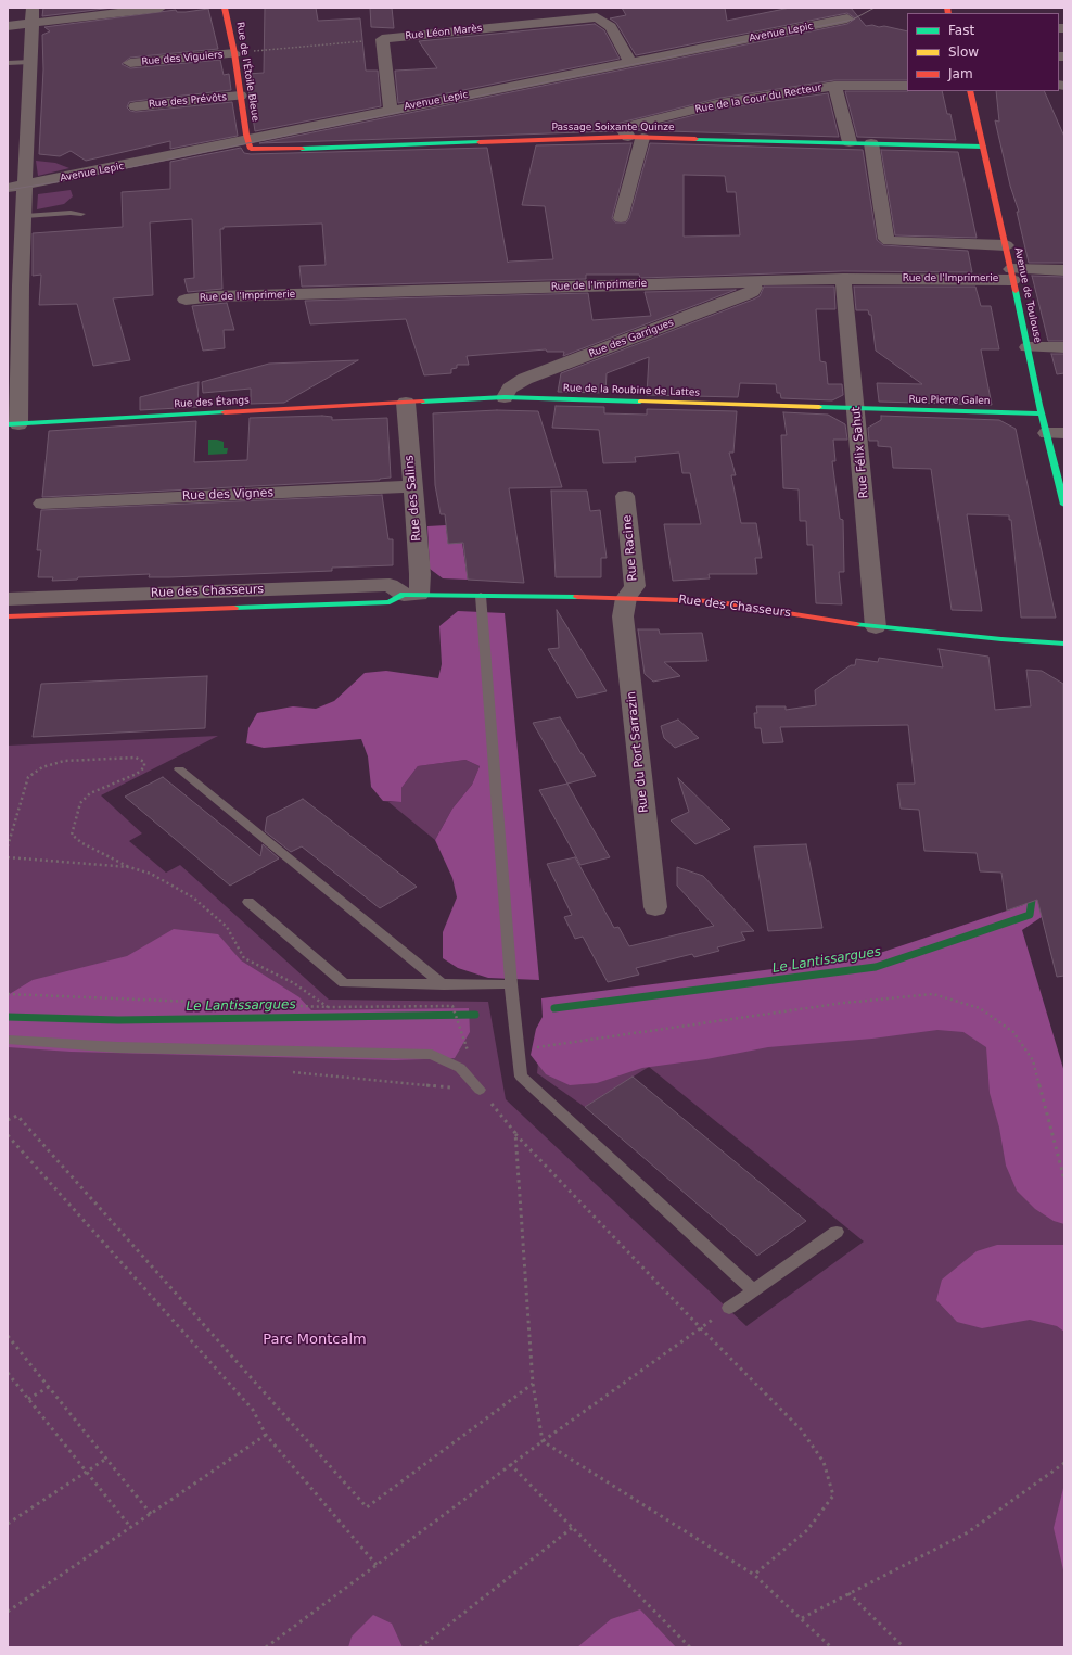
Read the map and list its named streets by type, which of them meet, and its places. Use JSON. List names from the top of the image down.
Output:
{
  "streets": {
    "street": [
      "Rue Léon Marès",
      "Avenue Lepic",
      "Rue des Viguiers",
      "Rue de l'Étoile Bleue",
      "Rue de la Cour du Recteur",
      "Rue des Prévôts",
      "Passage Soixante Quinze",
      "Rue de l'Imprimerie",
      "Avenue de Toulouse",
      "Rue des Garrigues",
      "Rue de la Roubine de Lattes",
      "Rue Pierre Galen",
      "Rue des Étangs",
      "Rue Félix Sahut",
      "Rue des Vignes",
      "Rue des Salins",
      "Rue Racine",
      "Rue des Chasseurs",
      "Rue du Port Sarrazin"
    ]
  },
  "crossings": [
    ["Rue Léon Marès", "Avenue Lepic"],
    ["Avenue Lepic", "Rue de l'Étoile Bleue"],
    ["Avenue Lepic", "Passage Soixante Quinze"],
    ["Rue des Viguiers", "Rue de l'Étoile Bleue"],
    ["Rue de l'Étoile Bleue", "Rue des Prévôts"],
    ["Rue de l'Étoile Bleue", "Passage Soixante Quinze"],
    ["Rue de la Cour du Recteur", "Passage Soixante Quinze"],
    ["Passage Soixante Quinze", "Avenue de Toulouse"],
    ["Rue de l'Imprimerie", "Avenue de Toulouse"],
    ["Rue de l'Imprimerie", "Rue des Garrigues"],
    ["Rue de l'Imprimerie", "Rue Félix Sahut"],
    ["Avenue de Toulouse", "Rue Pierre Galen"],
    ["Rue des Garrigues", "Rue de la Roubine de Lattes"],
    ["Rue de la Roubine de Lattes", "Rue Pierre Galen"],
    ["Rue de la Roubine de Lattes", "Rue des Étangs"],
    ["Rue de la Roubine de Lattes", "Rue Félix Sahut"],
    ["Rue de la Roubine de Lattes", "Rue des Salins"],
    ["Rue Pierre Galen", "Rue Félix Sahut"],
    ["Rue des Étangs", "Rue des Salins"],
    ["Rue Félix Sahut", "Rue des Chasseurs"],
    ["Rue des Vignes", "Rue des Salins"],
    ["Rue des Salins", "Rue des Chasseurs"],
    ["Rue Racine", "Rue des Chasseurs"],
    ["Rue Racine", "Rue du Port Sarrazin"],
    ["Rue des Chasseurs", "Rue du Port Sarrazin"]
  ],
  "water": ["Le Lantissargues"],
  "parks": ["Parc Montcalm"],
  "legend": ["Fast", "Slow", "Jam"]
}
